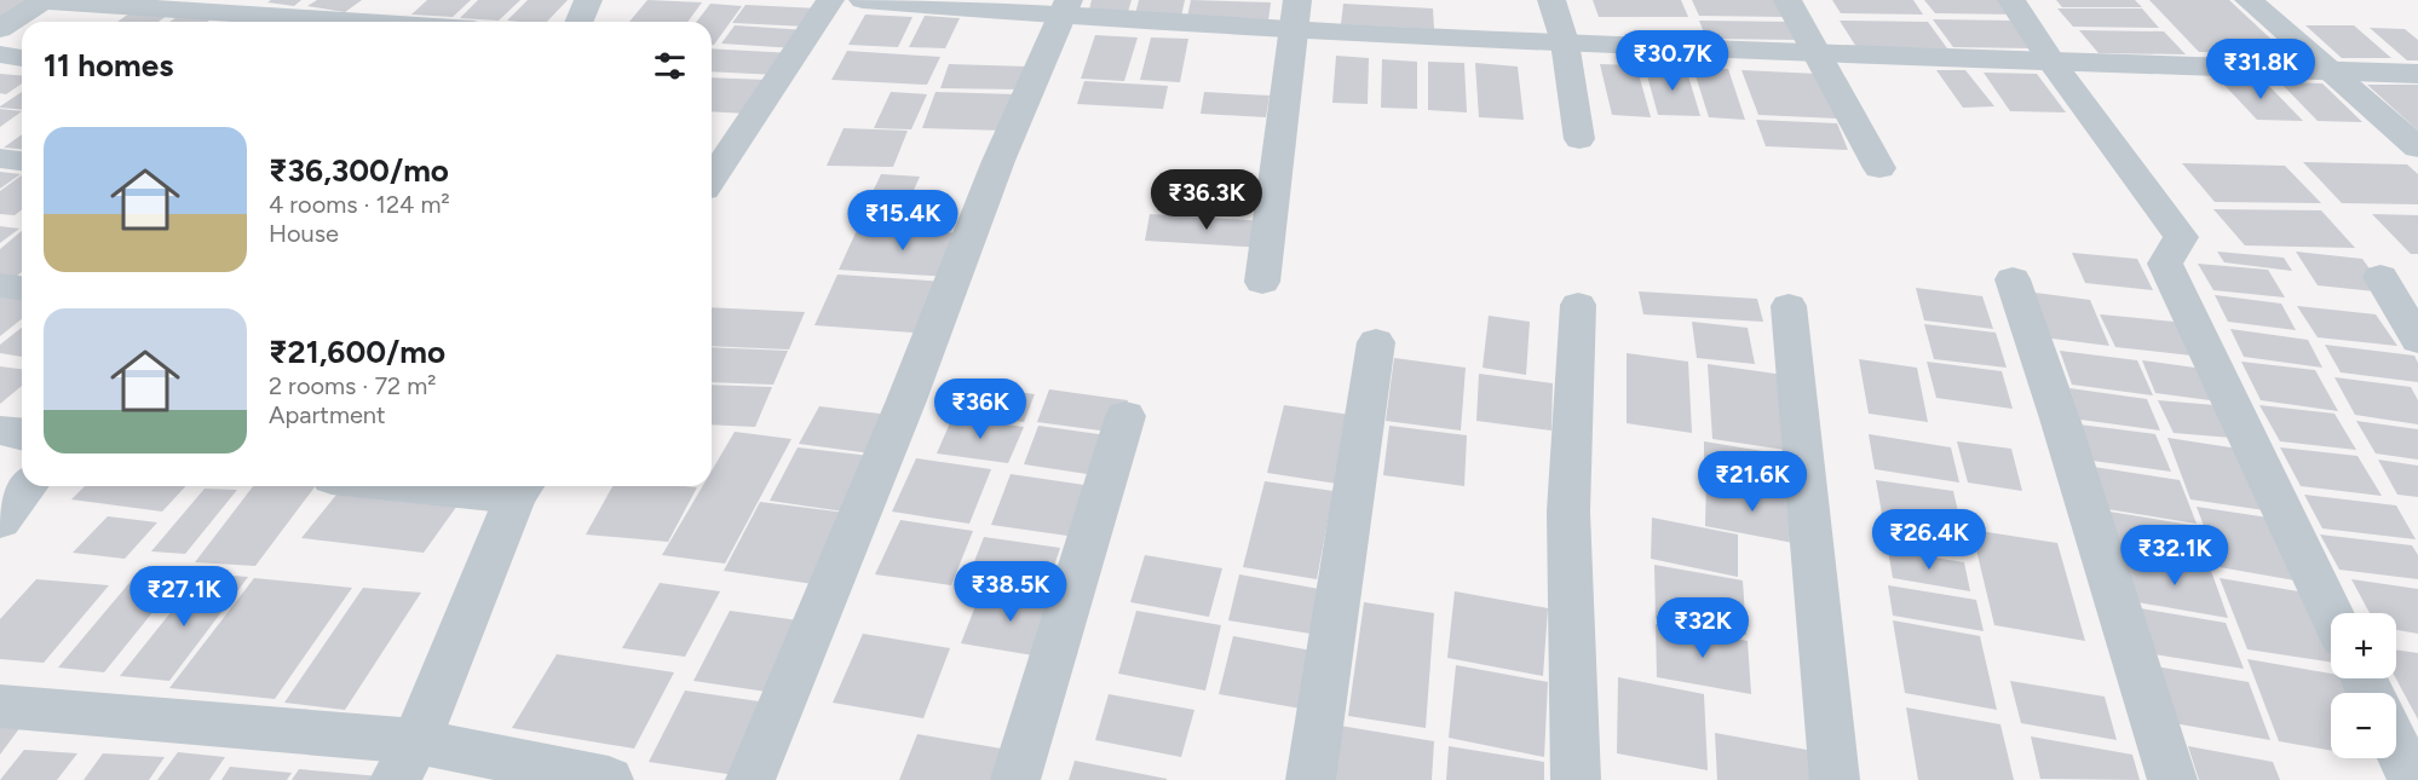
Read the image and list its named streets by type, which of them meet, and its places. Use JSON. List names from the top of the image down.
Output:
{
  "page": {
    "heading": "11 homes",
    "price": [
      "₹30.7K",
      "₹31.8K",
      "₹36.3K",
      "₹15.4K",
      "₹36K",
      "₹21.6K",
      "₹26.4K",
      "₹32.1K",
      "₹38.5K",
      "₹27.1K",
      "₹32K"
    ],
    "list": [
      {
        "name": "₹36,300/mo",
        "note": "4 rooms · 124 m² · House"
      },
      {
        "name": "₹21,600/mo",
        "note": "2 rooms · 72 m² · Apartment"
      }
    ],
    "map_buttons": ["+", "−"]
  }
}
